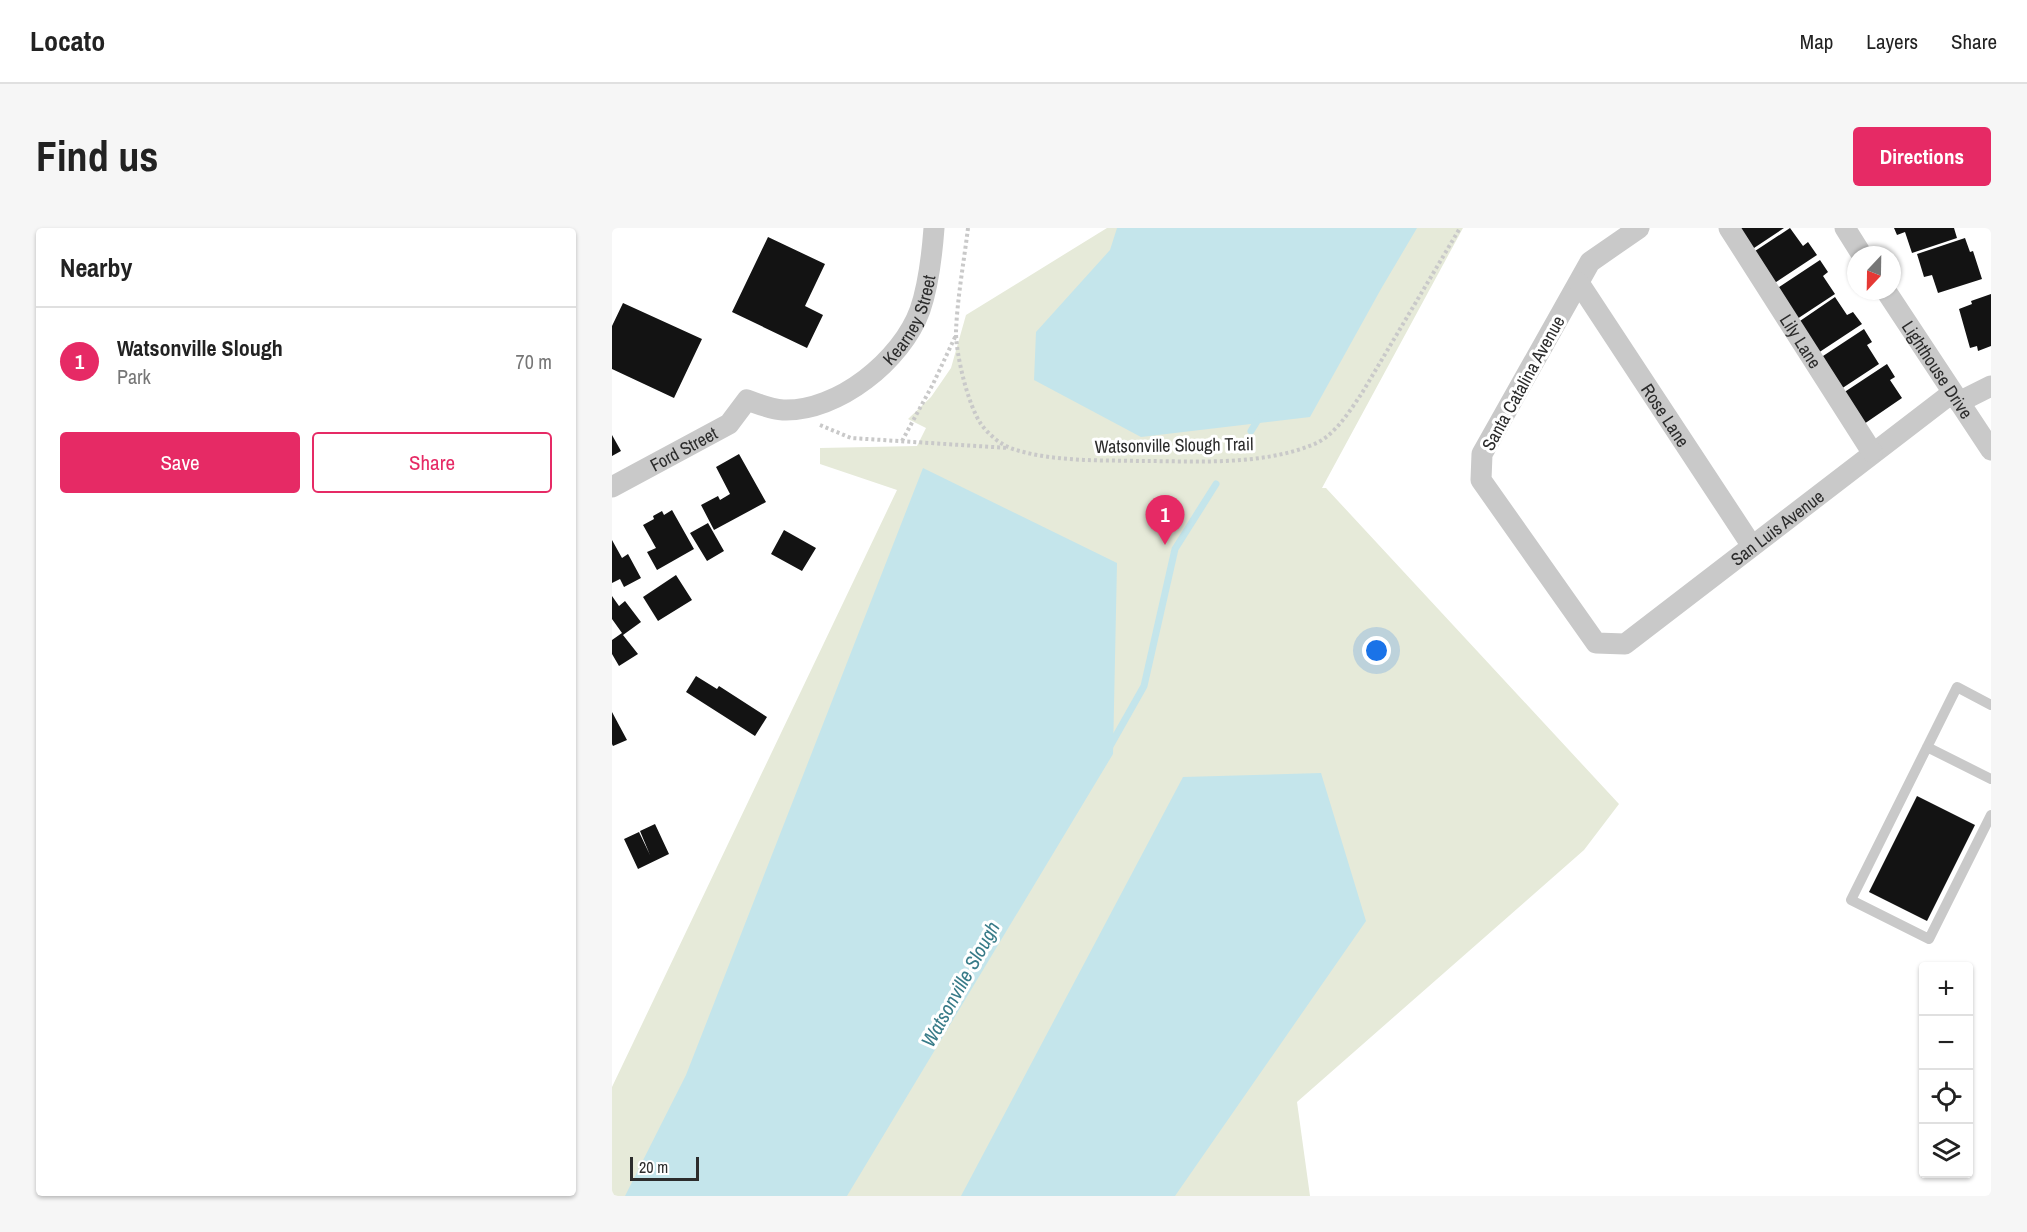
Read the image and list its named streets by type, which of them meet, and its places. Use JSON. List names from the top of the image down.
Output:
{
  "streets": {
    "street": [
      "Kearney Street",
      "Lily Lane",
      "Lighthouse Drive",
      "Santa Catalina Avenue",
      "Rose Lane",
      "Ford Street",
      "San Luis Avenue"
    ],
    "path": ["Watsonville Slough Trail"]
  },
  "crossings": [
    ["Kearney Street", "Ford Street"],
    ["Lily Lane", "San Luis Avenue"],
    ["Lighthouse Drive", "San Luis Avenue"],
    ["Santa Catalina Avenue", "Rose Lane"],
    ["Santa Catalina Avenue", "San Luis Avenue"],
    ["Rose Lane", "San Luis Avenue"]
  ],
  "water": ["Watsonville Slough"],
  "scale_bar": "20 m",
  "north": "bottom",
  "page": {
    "header": "Locato",
    "nav": ["Map", "Layers", "Share"],
    "buttons": [
      "Directions",
      ["Save", "Share"]
    ],
    "title": "Find us",
    "heading": "Nearby",
    "list": [
      {
        "mark": "1",
        "name": "Watsonville Slough",
        "note": "Park",
        "value": "70 m"
      }
    ],
    "pins": "1",
    "map_buttons": ["+", "−"],
    "scale": "20 m"
  }
}
